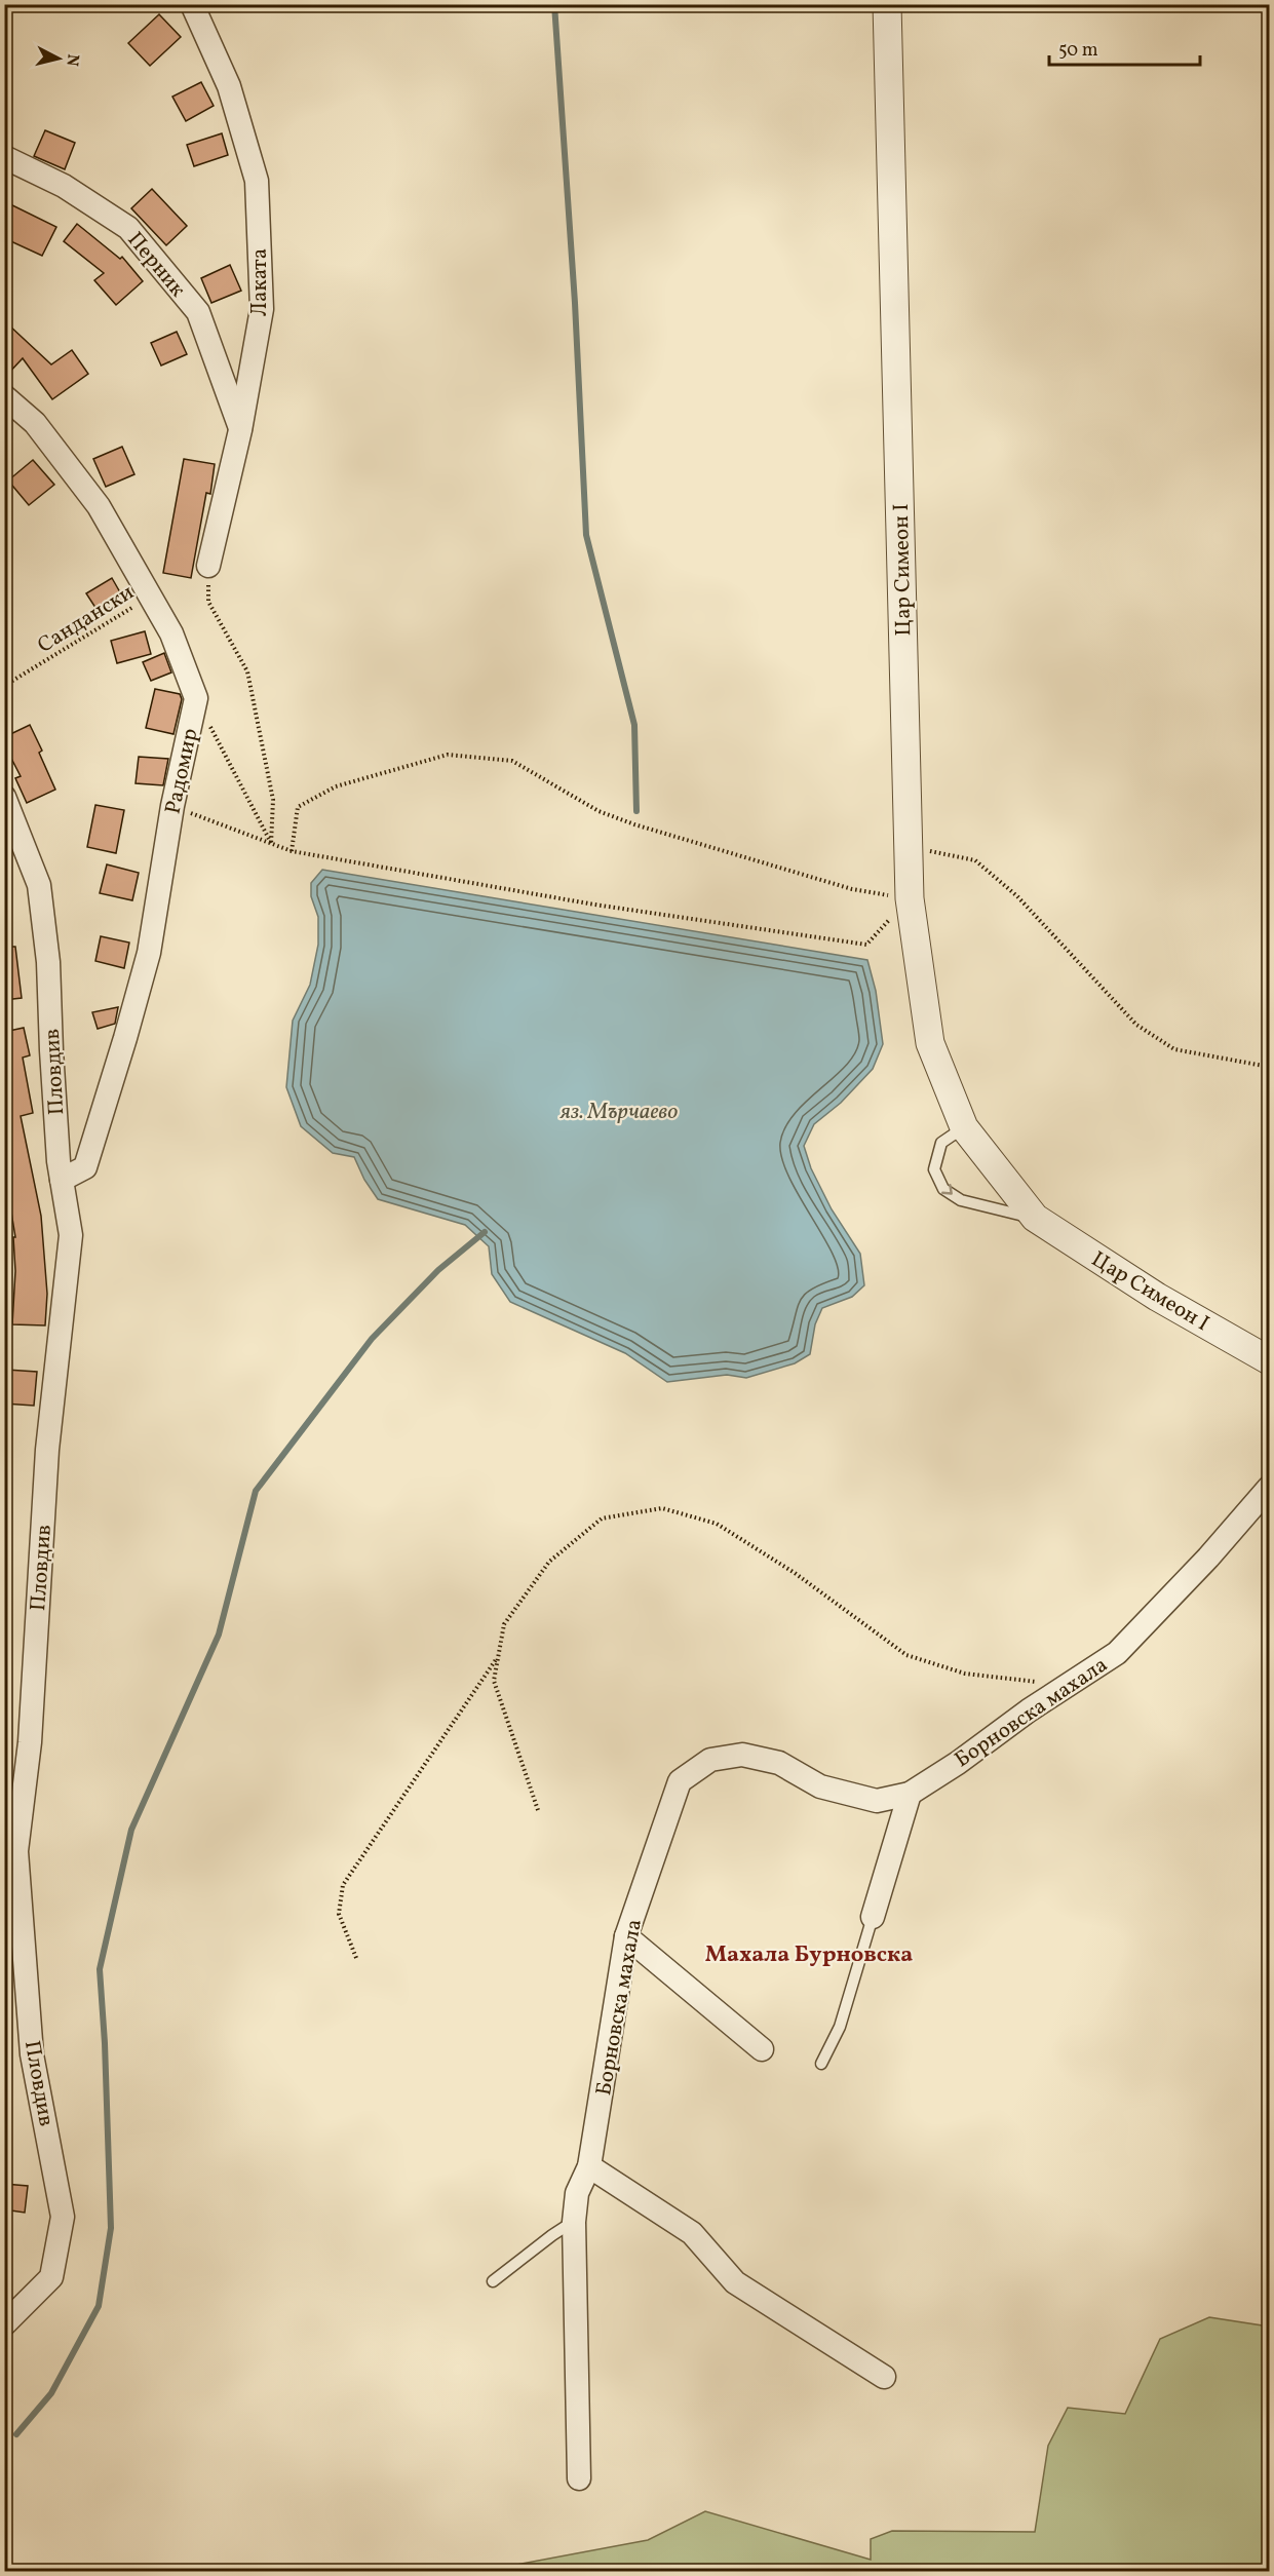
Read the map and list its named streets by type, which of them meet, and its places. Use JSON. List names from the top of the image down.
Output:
{
  "streets": {
    "street": [
      "Перник",
      "Лаката",
      "Цар Симеон I",
      "Радомир",
      "Пловдив",
      "Борновска махала"
    ],
    "path": ["Сандански"]
  },
  "crossings": [
    ["Перник", "Лаката"],
    ["Сандански", "Радомир"],
    ["Радомир", "Пловдив"]
  ],
  "districts": ["Махала Бурновска"],
  "water": ["яз. Мърчаево"],
  "scale_bar": "50 m",
  "north": "right"
}
